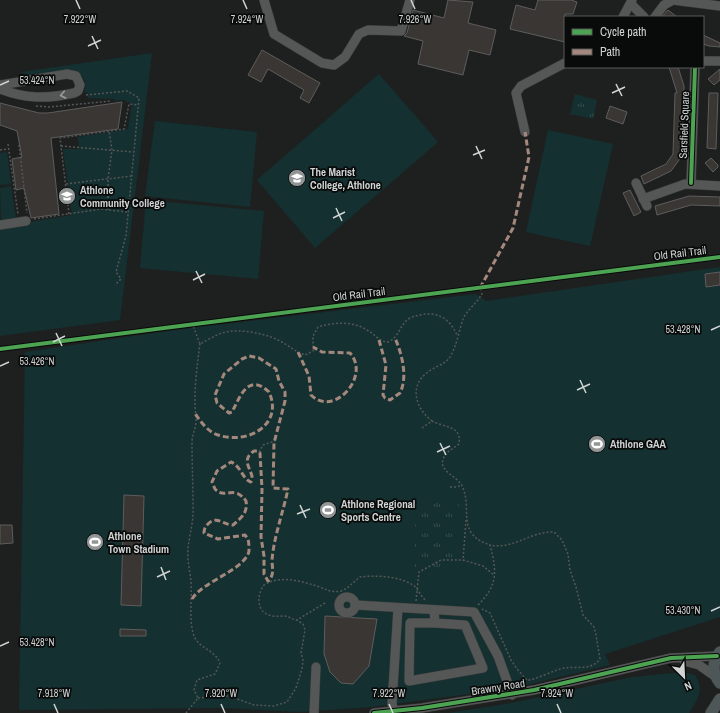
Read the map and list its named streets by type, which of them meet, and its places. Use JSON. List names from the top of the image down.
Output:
{
  "streets": {
    "street": ["Sarsfield Square", "Brawny Road"],
    "cycle path": ["Old Rail Trail"]
  },
  "places": {
    "school or university": ["The Marist College, Athlone", "Athlone Community College"],
    "sports": ["Athlone GAA", "Athlone Regional Sports Centre", "Athlone Town Stadium"]
  },
  "legend": ["Cycle path", "Path"],
  "north": "bottom right",
  "coordinates": [
    "7.922°W",
    "7.924°W",
    "7.926°W",
    "53.424°N",
    "53.428°N",
    "53.426°N",
    "53.430°N",
    "7.918°W",
    "7.920°W"
  ]
}
